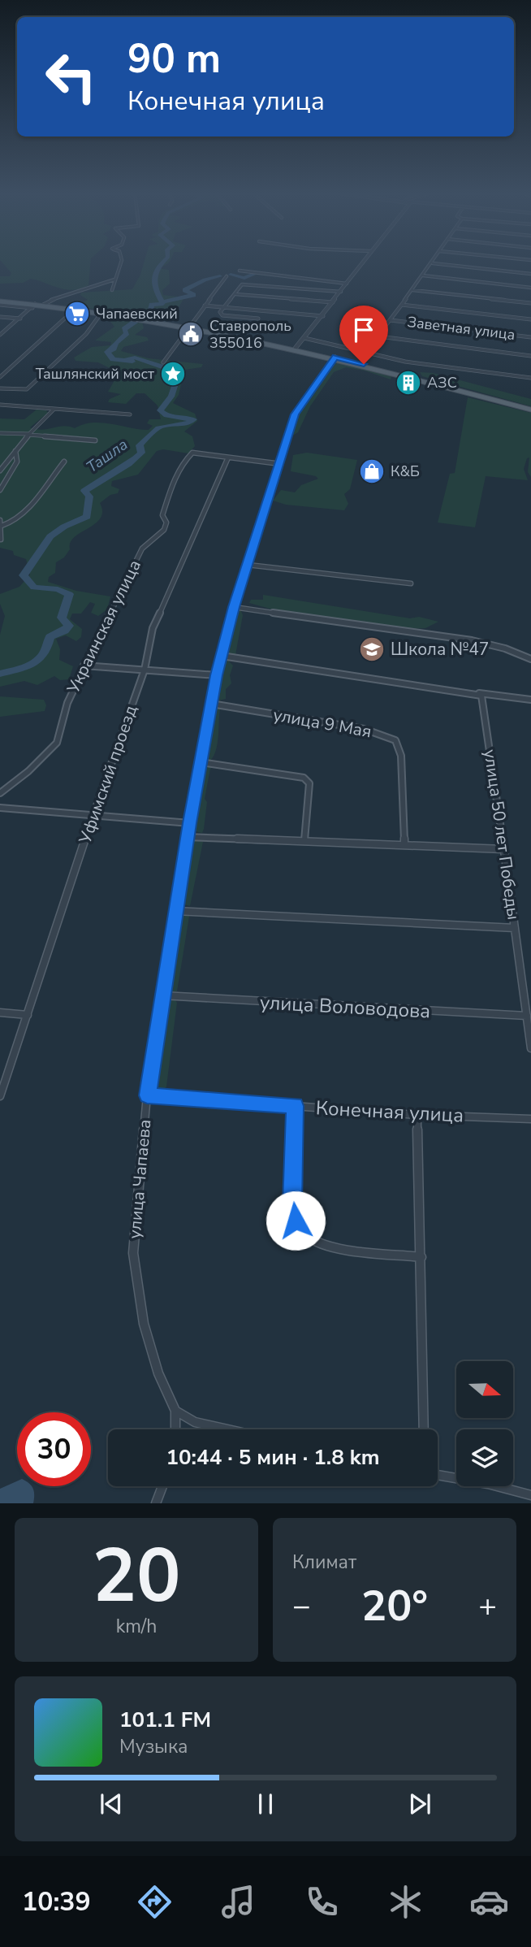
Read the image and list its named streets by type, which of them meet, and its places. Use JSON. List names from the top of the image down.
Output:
{
  "streets": {
    "street": [
      "Заветная улица",
      "Украинская улица",
      "улица 9 Мая",
      "Уфимский проезд",
      "улица 50 лет Победы",
      "улица Воловодова",
      "Конечная улица",
      "улица Чапаева"
    ]
  },
  "crossings": [
    ["Украинская улица", "Уфимский проезд"],
    ["улица 9 Мая", "улица Чапаева"],
    ["улица 50 лет Победы", "улица Воловодова"],
    ["улица Воловодова", "улица Чапаева"],
    ["Конечная улица", "улица Чапаева"]
  ],
  "water": ["Ташла"],
  "places": {
    "supermarket": ["Чапаевский"],
    "public building": ["Ставрополь 355016"],
    "place": ["Ташлянский мост"],
    "building": ["АЗС"],
    "shop": ["К&Б"],
    "school or university": ["Школа №47"]
  },
  "north": "right",
  "page": {
    "turn": ["90 m", "Конечная улица"],
    "limit": "30",
    "trip": "10:44 · 5 мин · 1.8 km",
    "tile": [
      ["20", "km/h"],
      "Климат"
    ],
    "heat": ["−", "20°", "+"],
    "song": ["101.1 FM", "Музыка"],
    "tabs": "10:39"
  }
}
